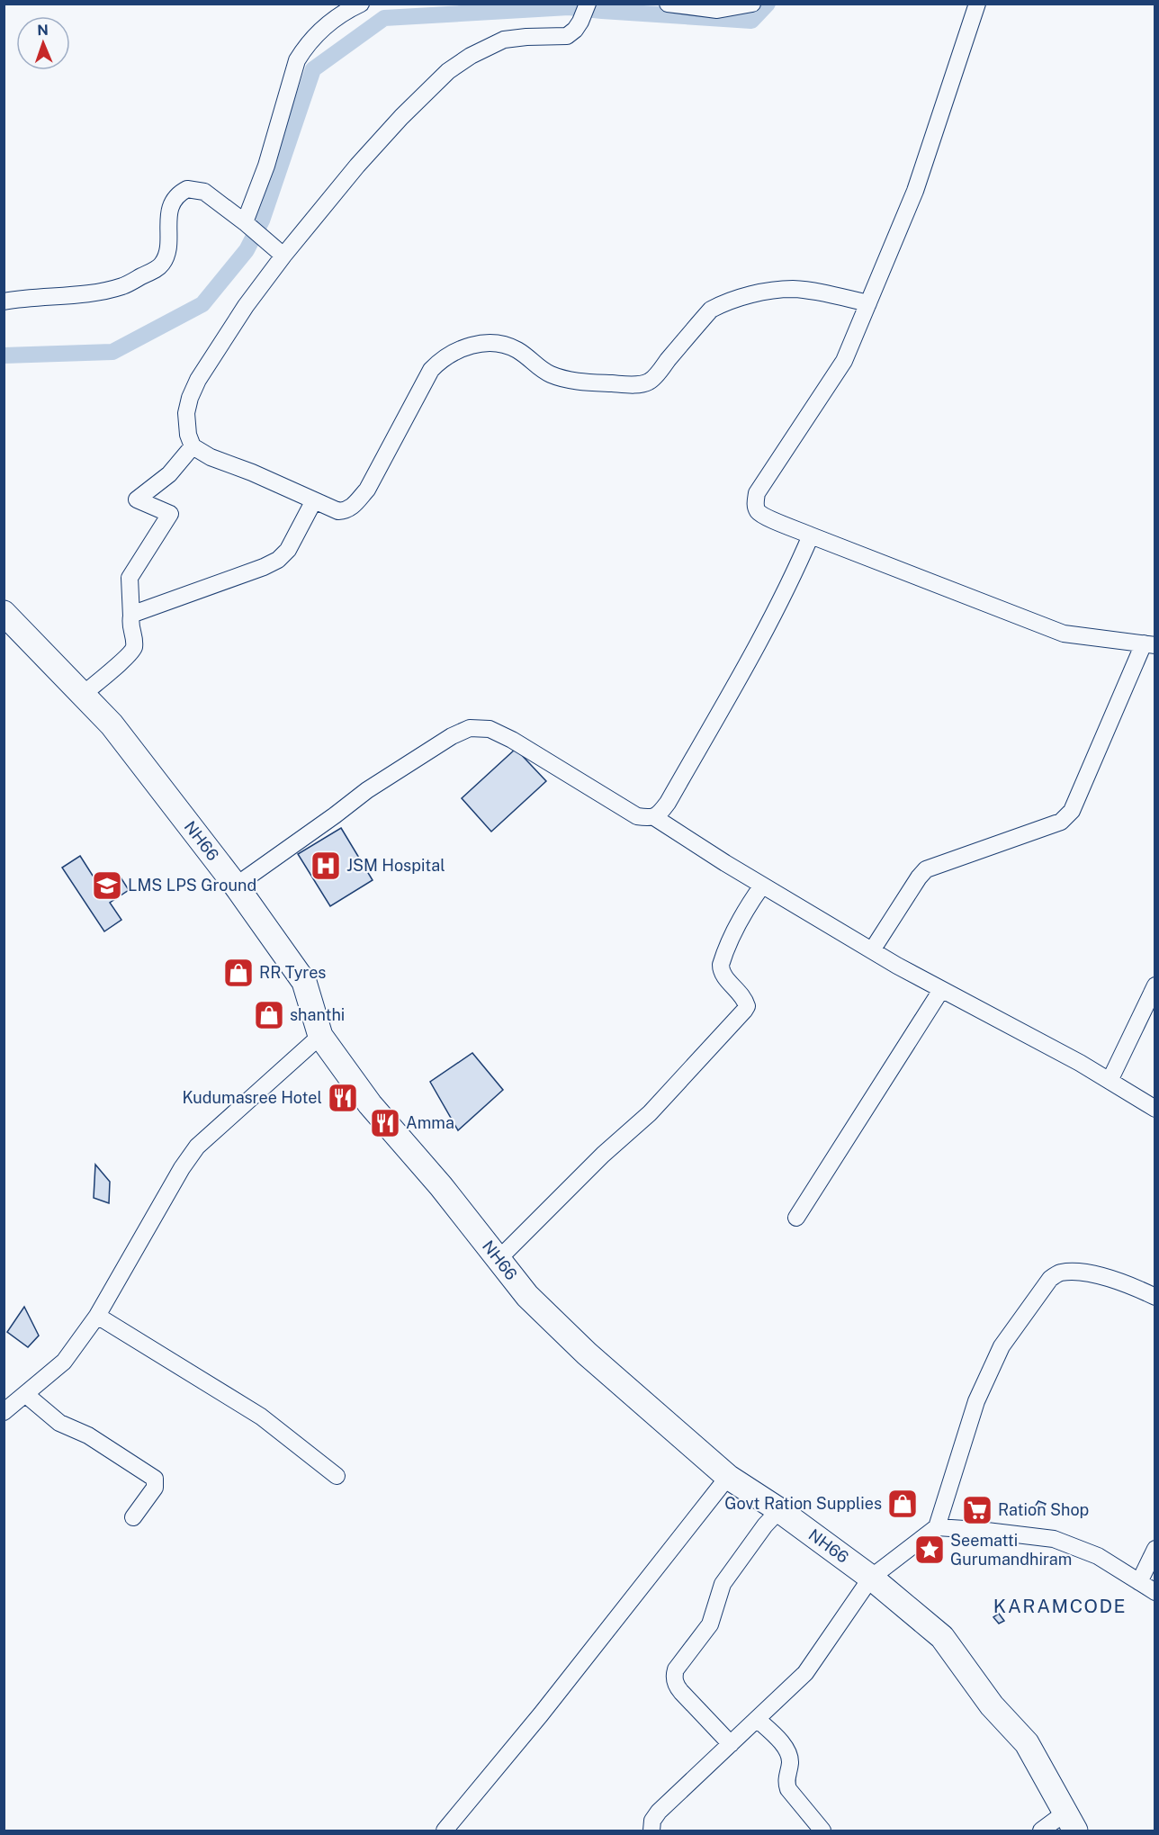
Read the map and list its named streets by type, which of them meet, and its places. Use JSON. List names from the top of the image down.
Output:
{
  "streets": {
    "highway": ["NH66"]
  },
  "districts": ["KARAMCODE"],
  "places": {
    "hospital": ["JSM Hospital"],
    "school or university": ["LMS LPS Ground"],
    "shop": ["RR Tyres", "shanthi", "Govt Ration Supplies"],
    "restaurant": ["Kudumasree Hotel", "Amma"],
    "supermarket": ["Ration Shop"],
    "place": ["Seematti Gurumandhiram"]
  },
  "north": "top"
}
